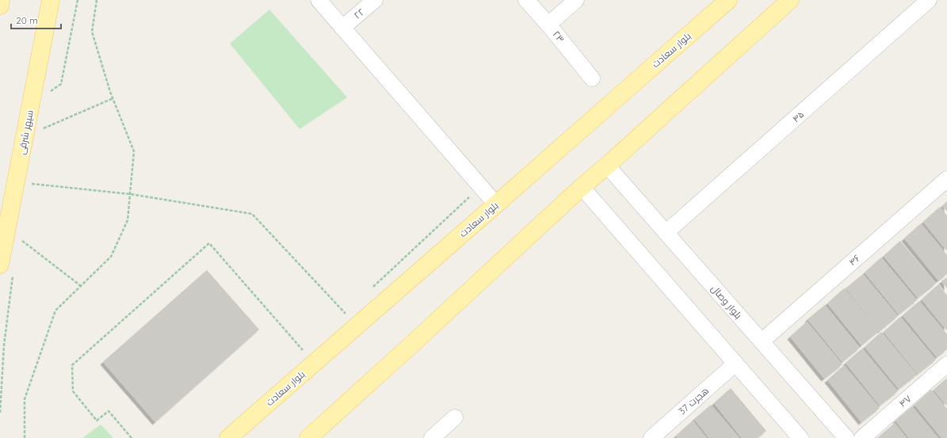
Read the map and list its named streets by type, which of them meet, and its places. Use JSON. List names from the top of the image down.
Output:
{
  "streets": {
    "main road": ["بلوار سعادت", "سپهر شرقی"],
    "street": [
      "۲۲",
      "۲۳",
      "۴۵",
      "۴۶",
      "بلوار وصال",
      "هجرت 37",
      "۴۷"
    ]
  },
  "crossings": [
    ["۴۵", "بلوار وصال"],
    ["۴۶", "بلوار وصال"]
  ],
  "scale_bar": "20 m"
}
